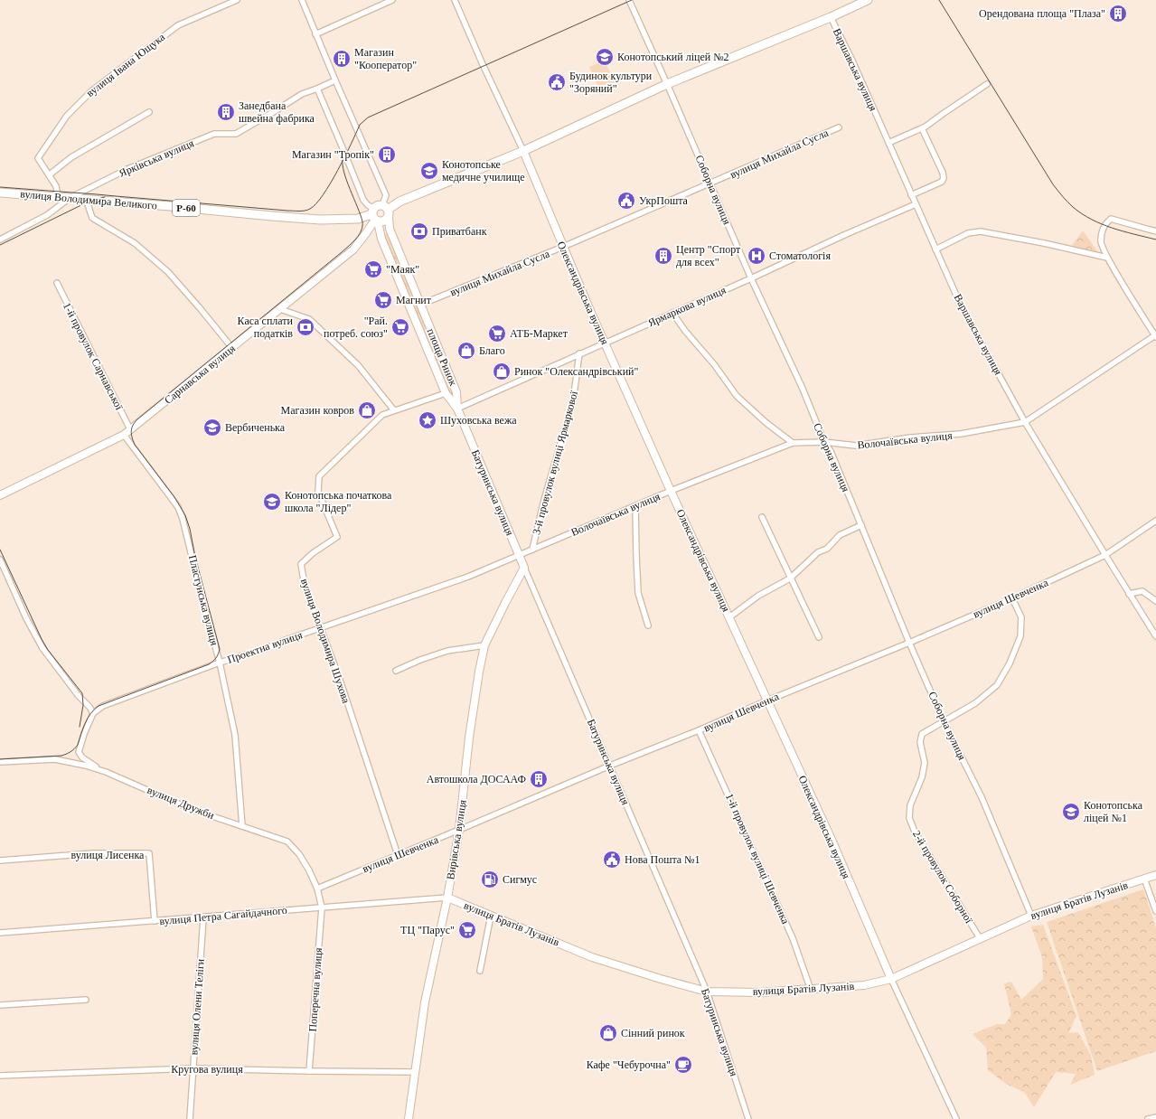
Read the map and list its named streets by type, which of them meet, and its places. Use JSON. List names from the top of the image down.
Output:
{
  "streets": {
    "main road": [
      "вулиця Володимира Великого",
      "Р-60",
      "Олександрівська вулиця",
      "площа Ринок",
      "Сарнавська вулиця",
      "Батуринська вулиця",
      "Вирівська вулиця",
      "вулиця Братів Лузанів"
    ],
    "street": [
      "вулиця Івана Ющука",
      "Варшавська вулиця",
      "вулиця Михайла Сусла",
      "Ярківська вулиця",
      "Соборна вулиця",
      "Ярмаркова вулиця",
      "1-й провулок Сарнавської",
      "Волочаївська вулиця",
      "3-й провулок вулиці Ярмаркової",
      "вулиця Шевченка",
      "Пластунська вулиця",
      "вулиця Володимира Шухова",
      "Проектна вулиця",
      "вулиця Дружби",
      "вулиця Лисенка",
      "1-й провулок вулиці Шевченка",
      "2-й провулок Соборної",
      "вулиця Петра Сагайдачного",
      "Поперечна вулиця",
      "вулиця Олени Теліги",
      "Кругова вулиця"
    ]
  },
  "crossings": [
    ["вулиця Івана Ющука", "вулиця Володимира Великого"],
    ["Варшавська вулиця", "Р-60"],
    ["Варшавська вулиця", "Ярмаркова вулиця"],
    ["Варшавська вулиця", "Волочаївська вулиця"],
    ["Варшавська вулиця", "вулиця Шевченка"],
    ["вулиця Михайла Сусла", "Соборна вулиця"],
    ["вулиця Михайла Сусла", "Олександрівська вулиця"],
    ["вулиця Михайла Сусла", "площа Ринок"],
    ["Ярківська вулиця", "вулиця Володимира Великого"],
    ["Соборна вулиця", "Р-60"],
    ["Соборна вулиця", "Ярмаркова вулиця"],
    ["Соборна вулиця", "Волочаївська вулиця"],
    ["Соборна вулиця", "вулиця Шевченка"],
    ["Соборна вулиця", "2-й провулок Соборної"],
    ["Соборна вулиця", "вулиця Братів Лузанів"],
    ["вулиця Володимира Великого", "Р-60"],
    ["вулиця Володимира Великого", "площа Ринок"],
    ["вулиця Володимира Великого", "Сарнавська вулиця"],
    ["Р-60", "Олександрівська вулиця"],
    ["Р-60", "площа Ринок"],
    ["Р-60", "Сарнавська вулиця"],
    ["Олександрівська вулиця", "Ярмаркова вулиця"],
    ["Олександрівська вулиця", "Волочаївська вулиця"],
    ["Олександрівська вулиця", "вулиця Шевченка"],
    ["Олександрівська вулиця", "вулиця Братів Лузанів"],
    ["Ярмаркова вулиця", "площа Ринок"],
    ["Ярмаркова вулиця", "3-й провулок вулиці Ярмаркової"],
    ["Ярмаркова вулиця", "Батуринська вулиця"],
    ["1-й провулок Сарнавської", "Сарнавська вулиця"],
    ["площа Ринок", "Сарнавська вулиця"],
    ["площа Ринок", "Батуринська вулиця"],
    ["площа Ринок", "вулиця Володимира Шухова"],
    ["Сарнавська вулиця", "Пластунська вулиця"],
    ["Волочаївська вулиця", "3-й провулок вулиці Ярмаркової"],
    ["Волочаївська вулиця", "Батуринська вулиця"],
    ["Волочаївська вулиця", "Проектна вулиця"],
    ["Батуринська вулиця", "вулиця Шевченка"],
    ["Батуринська вулиця", "Проектна вулиця"],
    ["Батуринська вулиця", "Вирівська вулиця"],
    ["Батуринська вулиця", "вулиця Братів Лузанів"],
    ["вулиця Шевченка", "вулиця Володимира Шухова"],
    ["вулиця Шевченка", "вулиця Дружби"],
    ["вулиця Шевченка", "Вирівська вулиця"],
    ["вулиця Шевченка", "1-й провулок вулиці Шевченка"],
    ["Пластунська вулиця", "Проектна вулиця"],
    ["Пластунська вулиця", "вулиця Дружби"],
    ["вулиця Володимира Шухова", "Проектна вулиця"],
    ["вулиця Дружби", "вулиця Петра Сагайдачного"],
    ["вулиця Дружби", "Поперечна вулиця"],
    ["Вирівська вулиця", "вулиця Братів Лузанів"],
    ["Вирівська вулиця", "вулиця Петра Сагайдачного"],
    ["Вирівська вулиця", "Кругова вулиця"],
    ["вулиця Лисенка", "вулиця Петра Сагайдачного"],
    ["1-й провулок вулиці Шевченка", "вулиця Братів Лузанів"],
    ["2-й провулок Соборної", "вулиця Братів Лузанів"],
    ["вулиця Братів Лузанів", "вулиця Петра Сагайдачного"],
    ["вулиця Петра Сагайдачного", "Поперечна вулиця"],
    ["вулиця Петра Сагайдачного", "вулиця Олени Теліги"],
    ["Поперечна вулиця", "Кругова вулиця"],
    ["вулиця Олени Теліги", "Кругова вулиця"]
  ],
  "places": {
    "building": [
      "Орендована площа \"Плаза\"",
      "Магазин \"Кооператор\"",
      "Занедбана швейна фабрика",
      "Магазин \"Тропік\"",
      "Центр \"Спорт для всех\"",
      "Автошкола ДОСААФ"
    ],
    "school or university": [
      "Конотопський ліцей №2",
      "Конотопське медичне училище",
      "Вербиченька",
      "Конотопська початкова школа \"Лідер\"",
      "Конотопська ліцей №1"
    ],
    "public building": ["Будинок культури \"Зоряний\"", "УкрПошта", "Нова Пошта №1"],
    "bank": ["Приватбанк", "Каса сплати податків"],
    "hospital": ["Стоматологія"],
    "supermarket": [
      "\"Маяк\"",
      "Магнит",
      "\"Рай. потреб. союз\"",
      "АТБ-Маркет",
      "ТЦ \"Парус\""
    ],
    "shop": [
      "Благо",
      "Ринок \"Олександрівський\"",
      "Магазин ковров",
      "Сінний ринок"
    ],
    "place": ["Шуховська вежа"],
    "fuel station": ["Сигмус"],
    "cafe": ["Кафе \"Чебурочна\""]
  }
}
